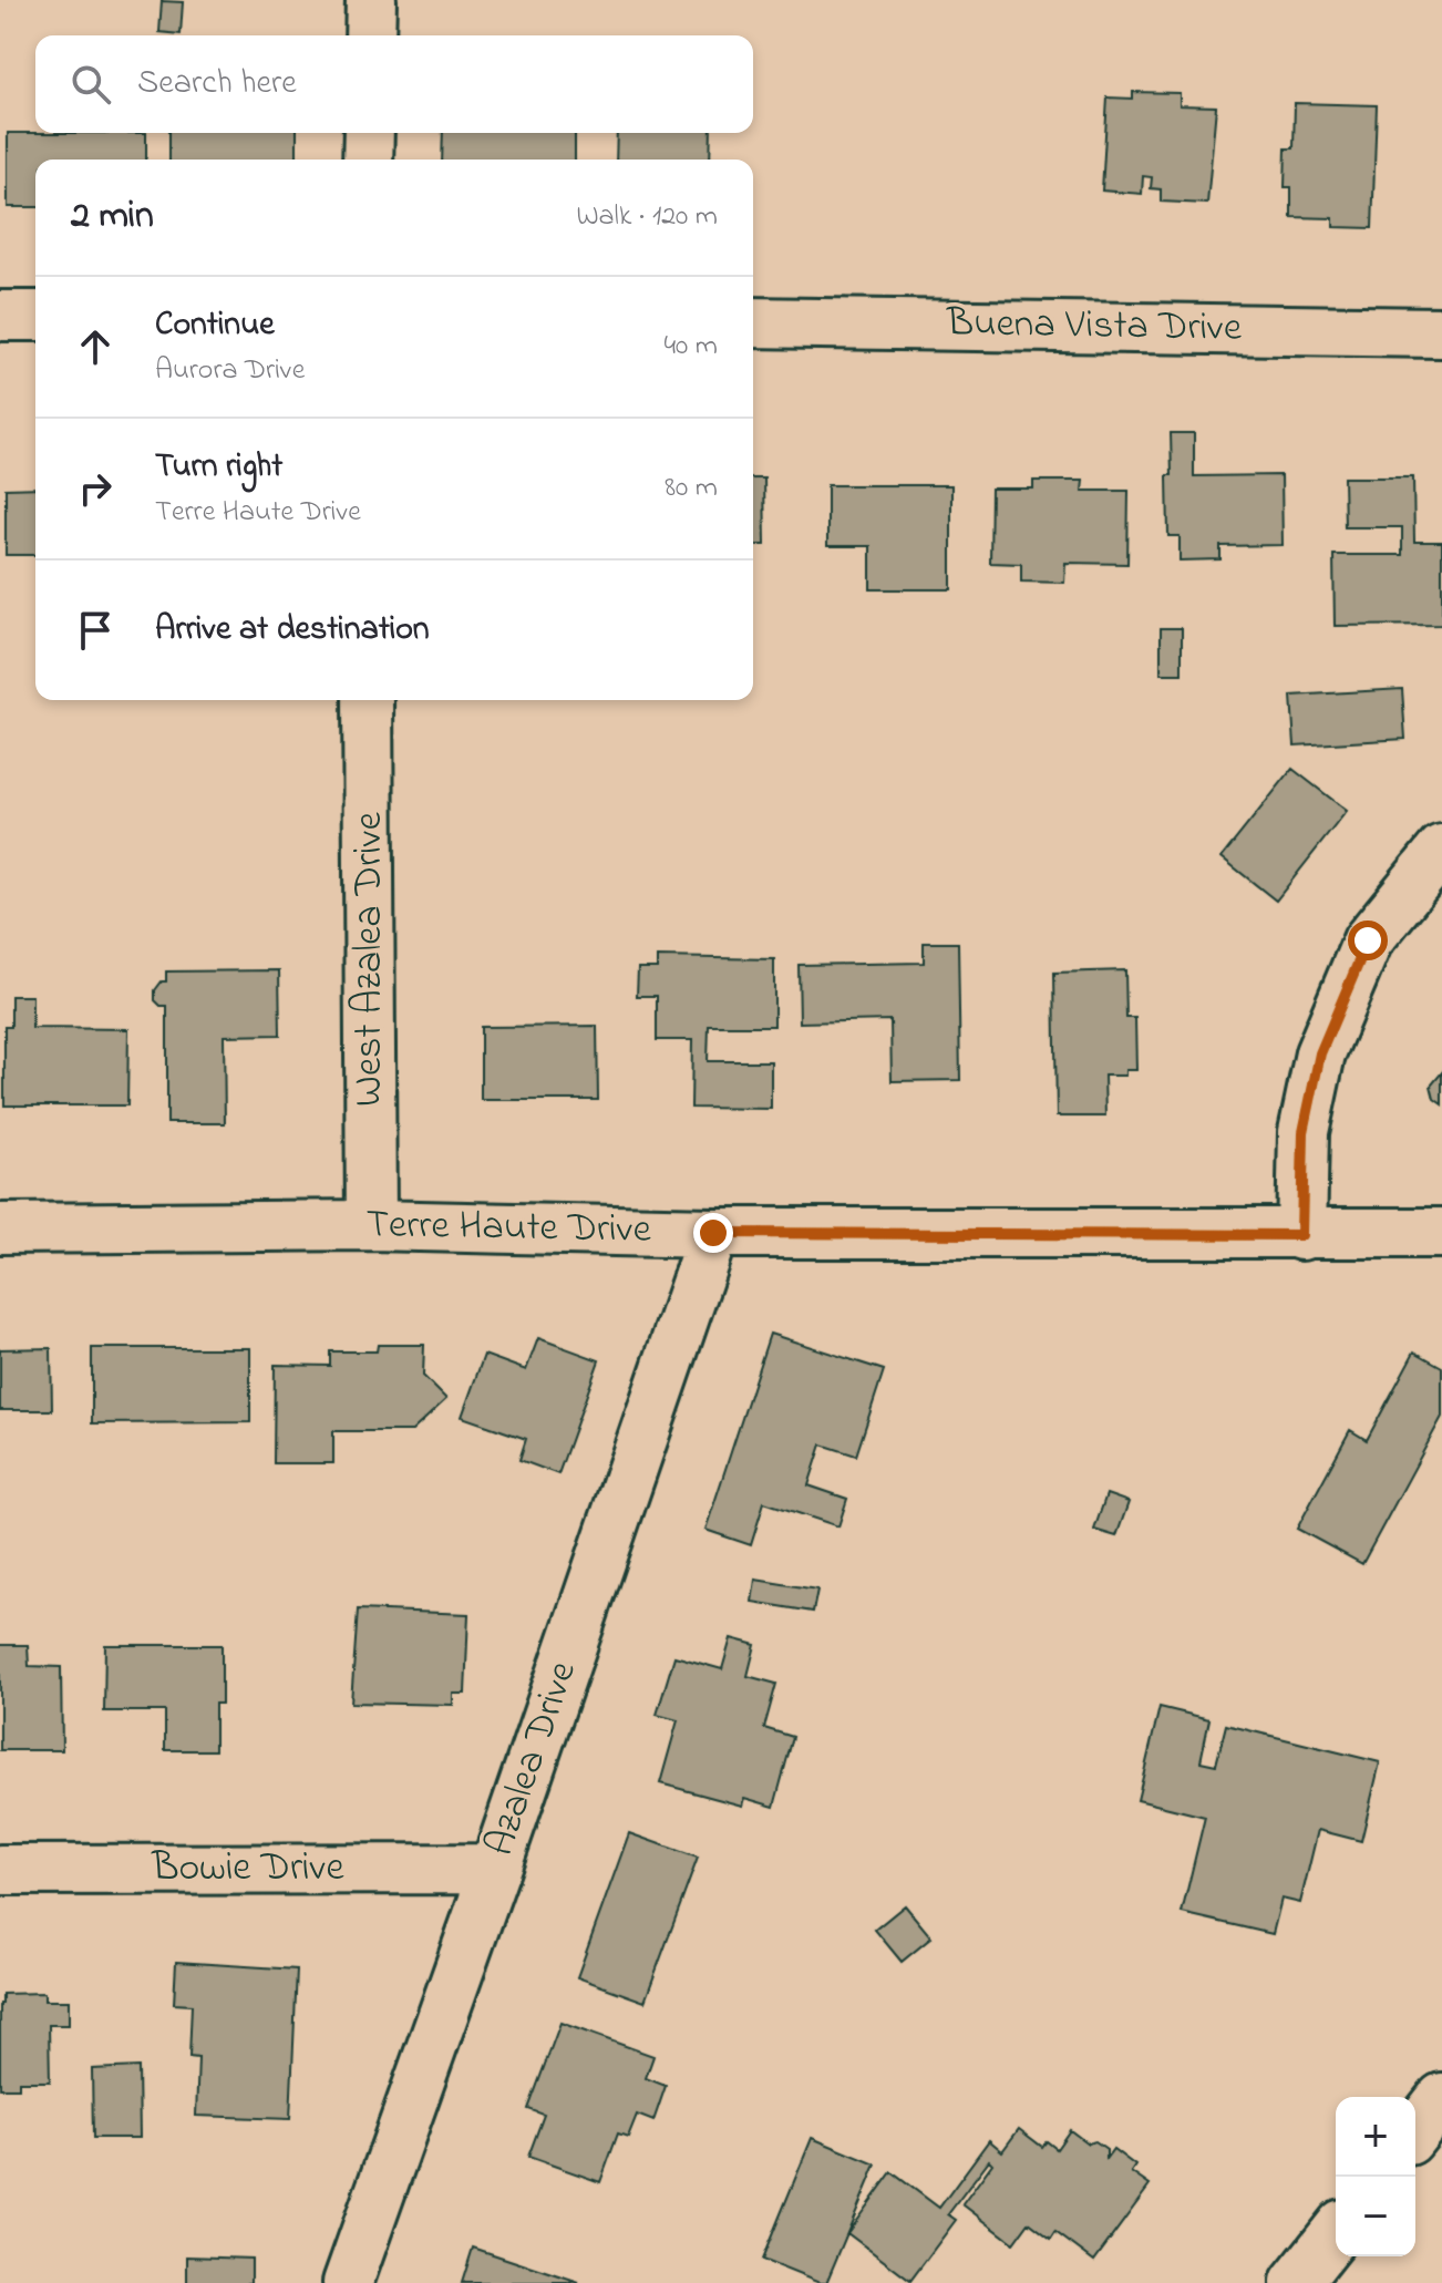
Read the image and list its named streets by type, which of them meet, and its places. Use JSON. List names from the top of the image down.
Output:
{
  "streets": {
    "street": [
      "Buena Vista Drive",
      "West Azalea Drive",
      "Terre Haute Drive",
      "Azalea Drive",
      "Bowie Drive"
    ]
  },
  "crossings": [
    ["West Azalea Drive", "Terre Haute Drive"],
    ["Terre Haute Drive", "Azalea Drive"],
    ["Azalea Drive", "Bowie Drive"]
  ],
  "page": {
    "search": "Search here",
    "heading": ["2 min", "Walk · 120 m"],
    "list": [
      ["Continue", "Aurora Drive", "40 m"],
      ["Turn right", "Terre Haute Drive", "80 m"],
      "Arrive at destination"
    ],
    "map_buttons": ["+", "−"]
  }
}
